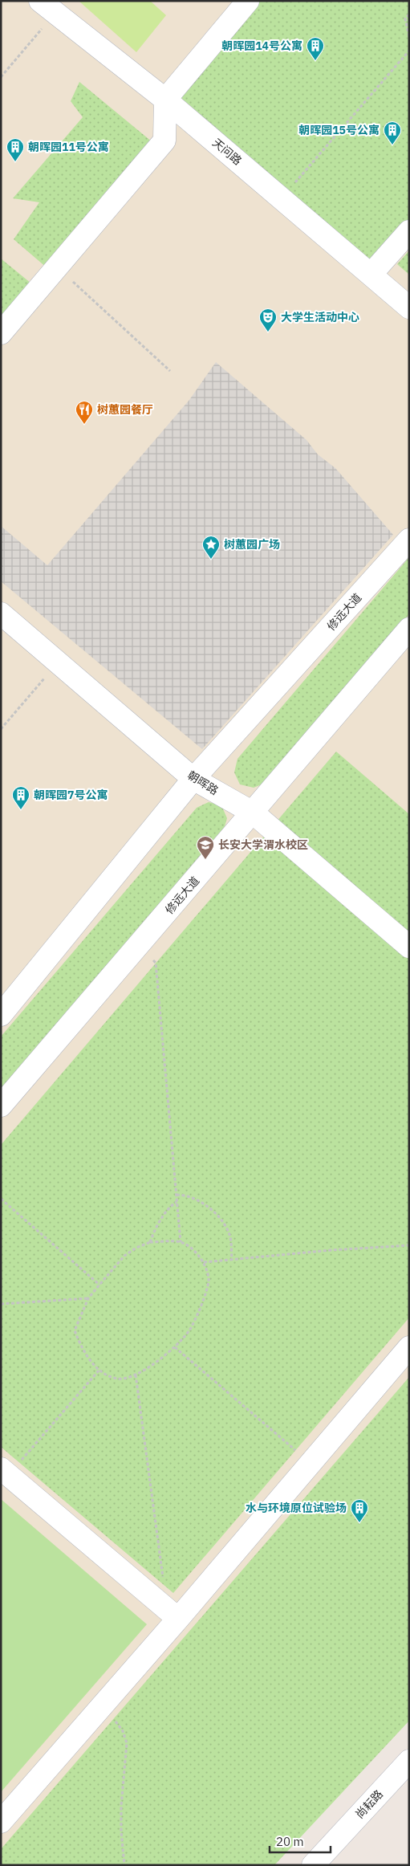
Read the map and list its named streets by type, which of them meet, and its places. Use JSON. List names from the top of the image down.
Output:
{
  "streets": {
    "street": [
      "天问路",
      "修远大道",
      "朝晖路",
      "尚耘路"
    ]
  },
  "crossings": [
    ["修远大道", "朝晖路"]
  ],
  "places": {
    "building": [
      "朝晖园14号公寓",
      "朝晖园15号公寓",
      "朝晖园11号公寓",
      "朝晖园7号公寓",
      "水与环境原位试验场"
    ],
    "theatre": ["大学生活动中心"],
    "restaurant": ["树蕙园餐厅"],
    "place": ["树蕙园广场"],
    "school or university": ["长安大学渭水校区"]
  },
  "scale_bar": "20 m"
}
